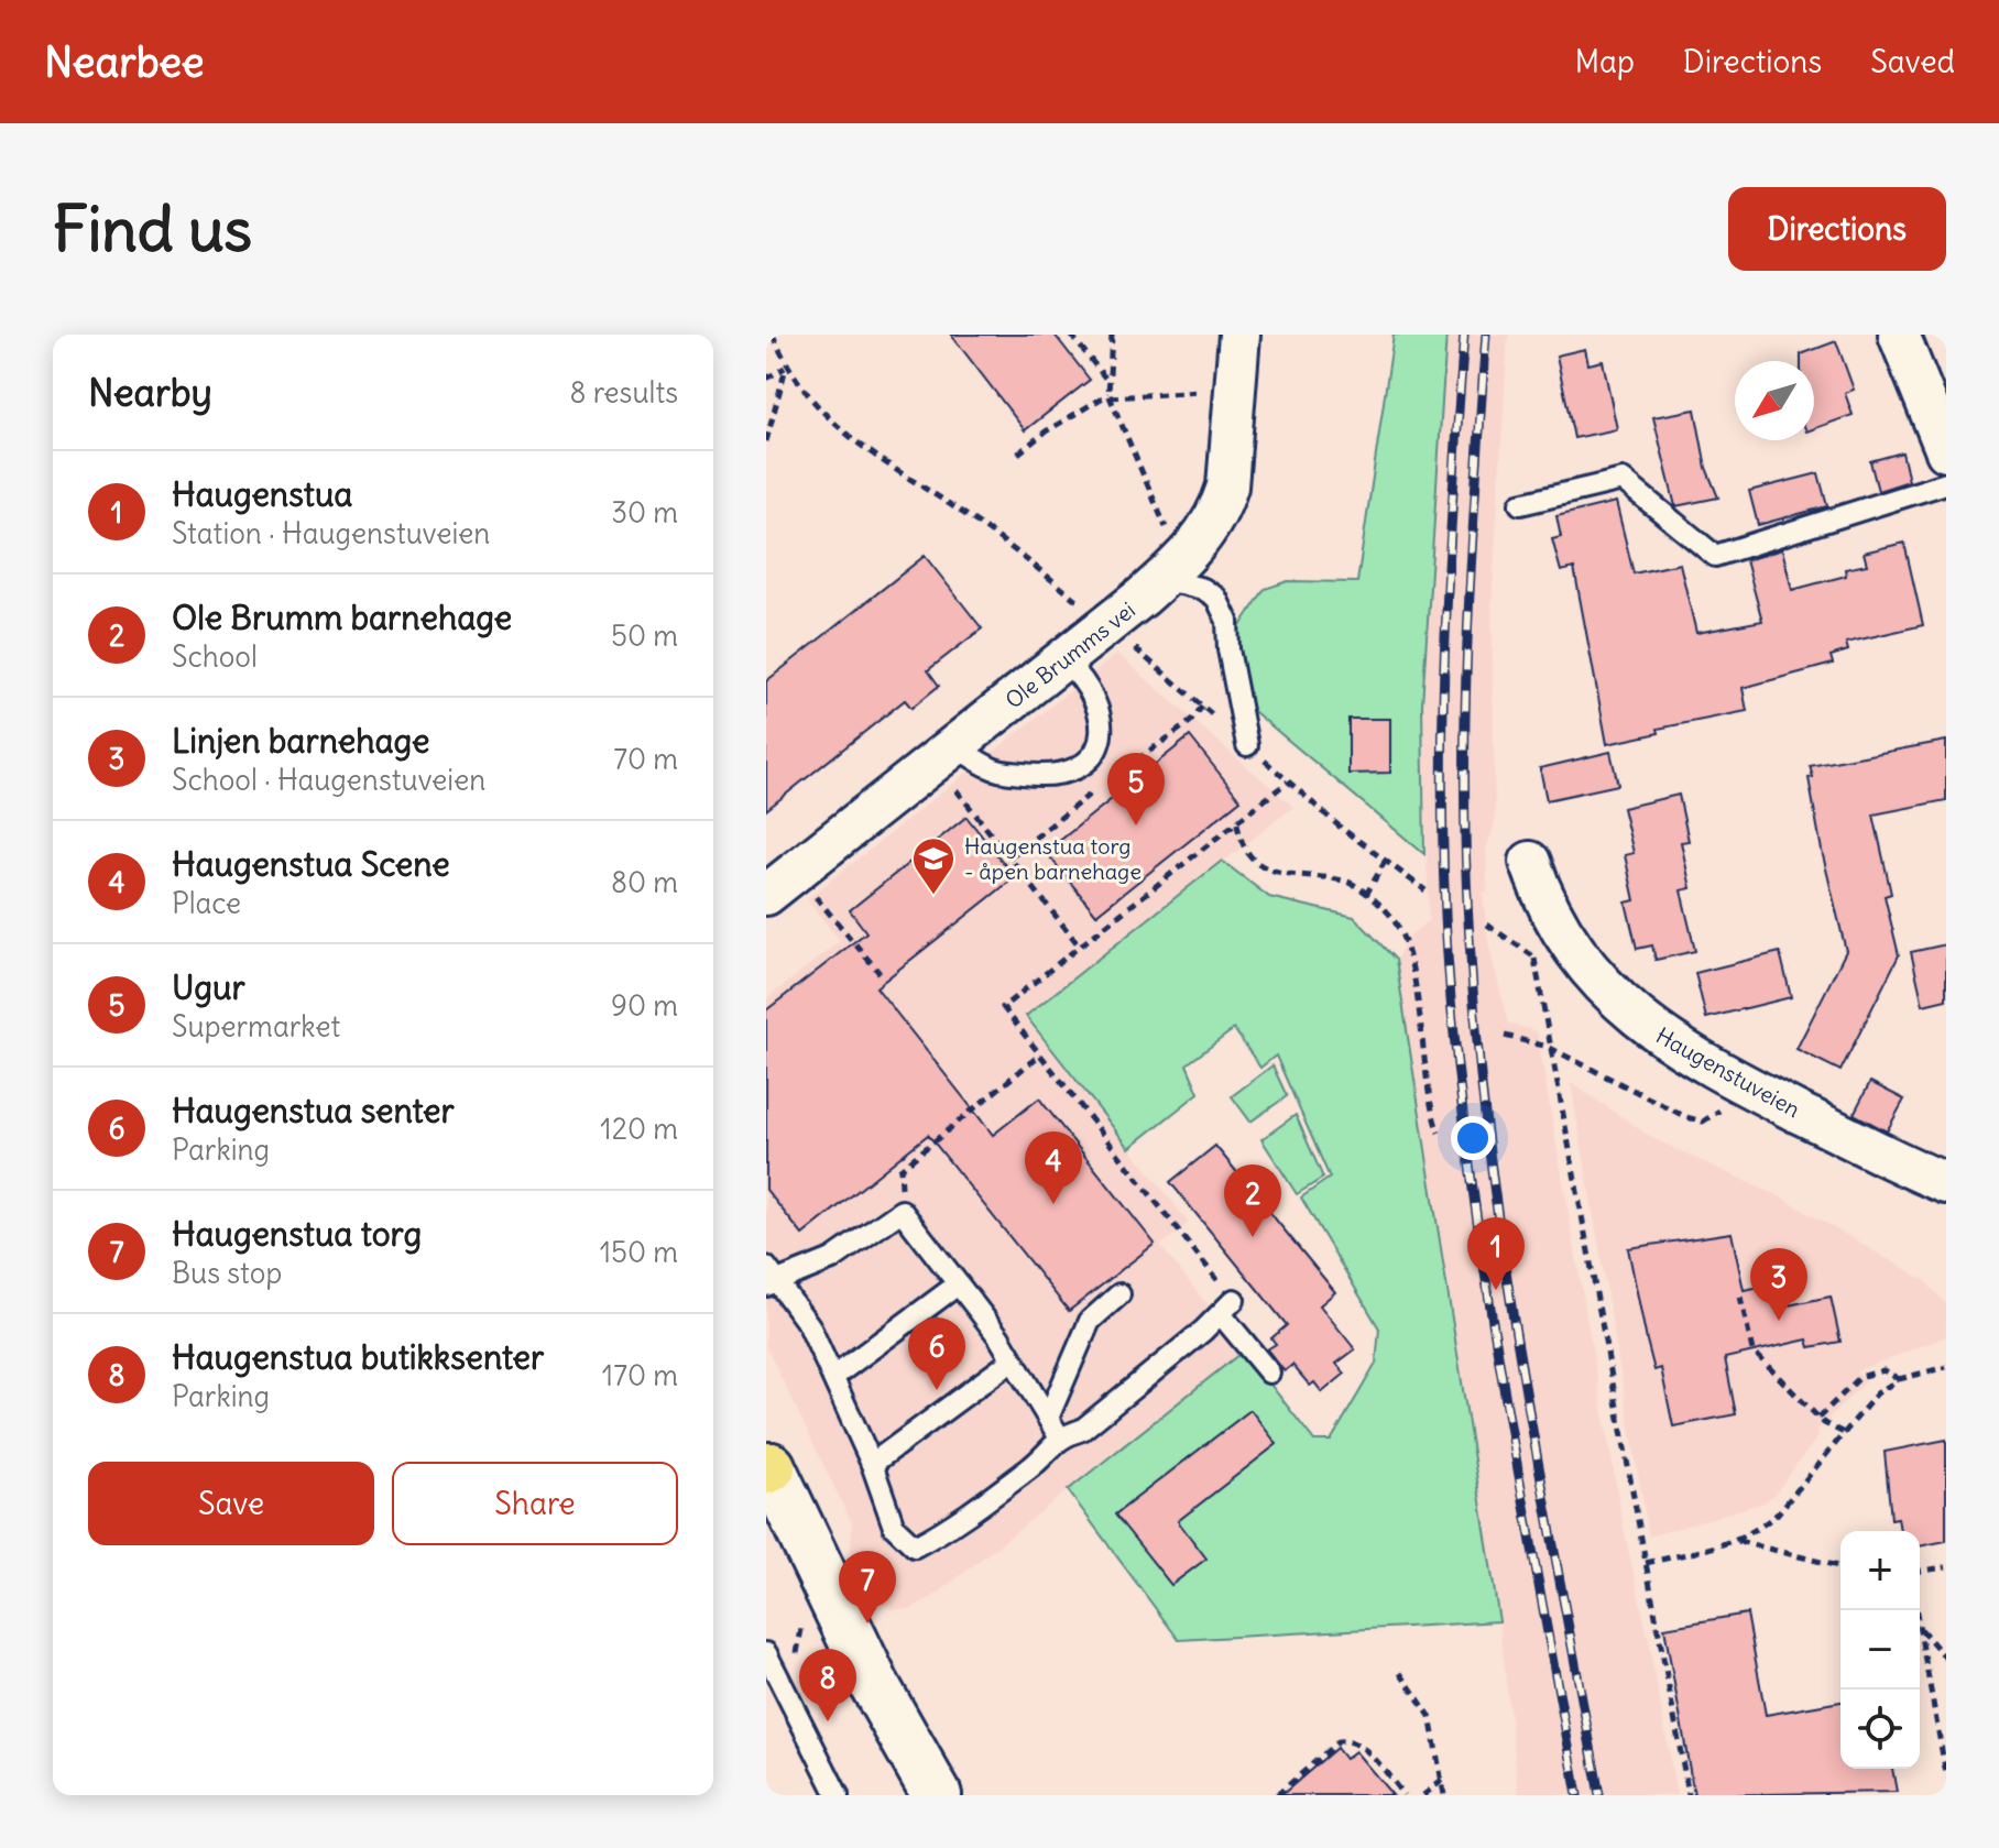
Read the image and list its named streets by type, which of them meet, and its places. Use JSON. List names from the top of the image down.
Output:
{
  "streets": {
    "street": ["Ole Brumms vei", "Haugenstuveien"]
  },
  "places": {
    "school or university": ["Haugenstua torg - åpen barnehage"]
  },
  "north": "bottom left",
  "page": {
    "header": "Nearbee",
    "nav": ["Map", "Directions", "Saved"],
    "buttons": [
      "Directions",
      ["Save", "Share"]
    ],
    "title": "Find us",
    "heading": ["Nearby", "8 results"],
    "list": [
      {
        "mark": "1",
        "name": "Haugenstua",
        "note": "Station · Haugenstuveien",
        "value": "30 m"
      },
      {
        "mark": "2",
        "name": "Ole Brumm barnehage",
        "note": "School",
        "value": "50 m"
      },
      {
        "mark": "3",
        "name": "Linjen barnehage",
        "note": "School · Haugenstuveien",
        "value": "70 m"
      },
      {
        "mark": "4",
        "name": "Haugenstua Scene",
        "note": "Place",
        "value": "80 m"
      },
      {
        "mark": "5",
        "name": "Ugur",
        "note": "Supermarket",
        "value": "90 m"
      },
      {
        "mark": "6",
        "name": "Haugenstua senter",
        "note": "Parking",
        "value": "120 m"
      },
      {
        "mark": "7",
        "name": "Haugenstua torg",
        "note": "Bus stop",
        "value": "150 m"
      },
      {
        "mark": "8",
        "name": "Haugenstua butikksenter",
        "note": "Parking",
        "value": "170 m"
      }
    ],
    "pins": [
      "5",
      "4",
      "2",
      "1",
      "3",
      "6",
      "7",
      "8"
    ],
    "map_buttons": ["+", "−"]
  }
}
